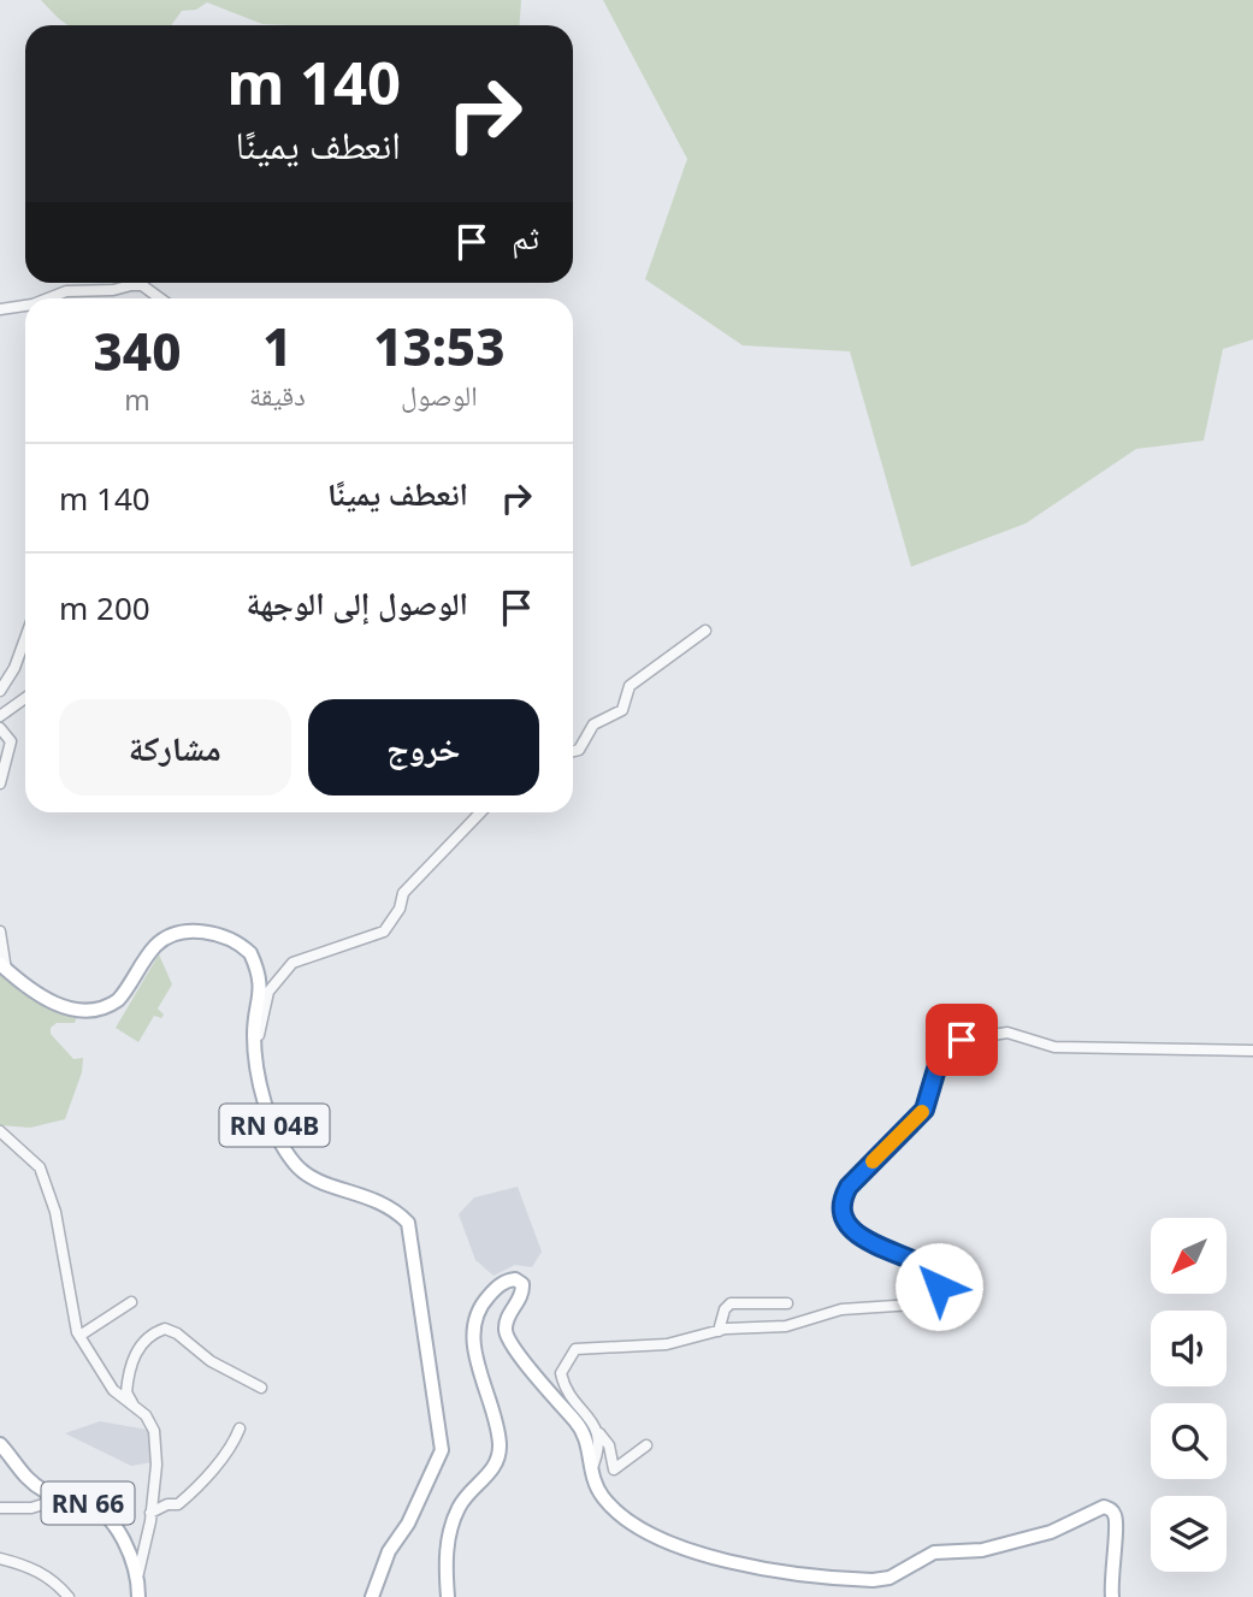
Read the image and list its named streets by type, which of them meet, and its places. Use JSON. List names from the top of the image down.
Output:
{
  "streets": {
    "main road": ["RN 04B", "RN 66"]
  },
  "north": "bottom left",
  "page": {
    "turn": ["140 m", "انعطف يمينًا"],
    "then": "ثم",
    "eta": [
      "13:53",
      "الوصول",
      "1",
      "دقيقة",
      "340",
      "m"
    ],
    "list": [
      {
        "name": "انعطف يمينًا",
        "value": "140 m"
      },
      {
        "name": "الوصول إلى الوجهة",
        "value": "200 m"
      }
    ],
    "buttons": ["خروج", "مشاركة"]
  }
}
